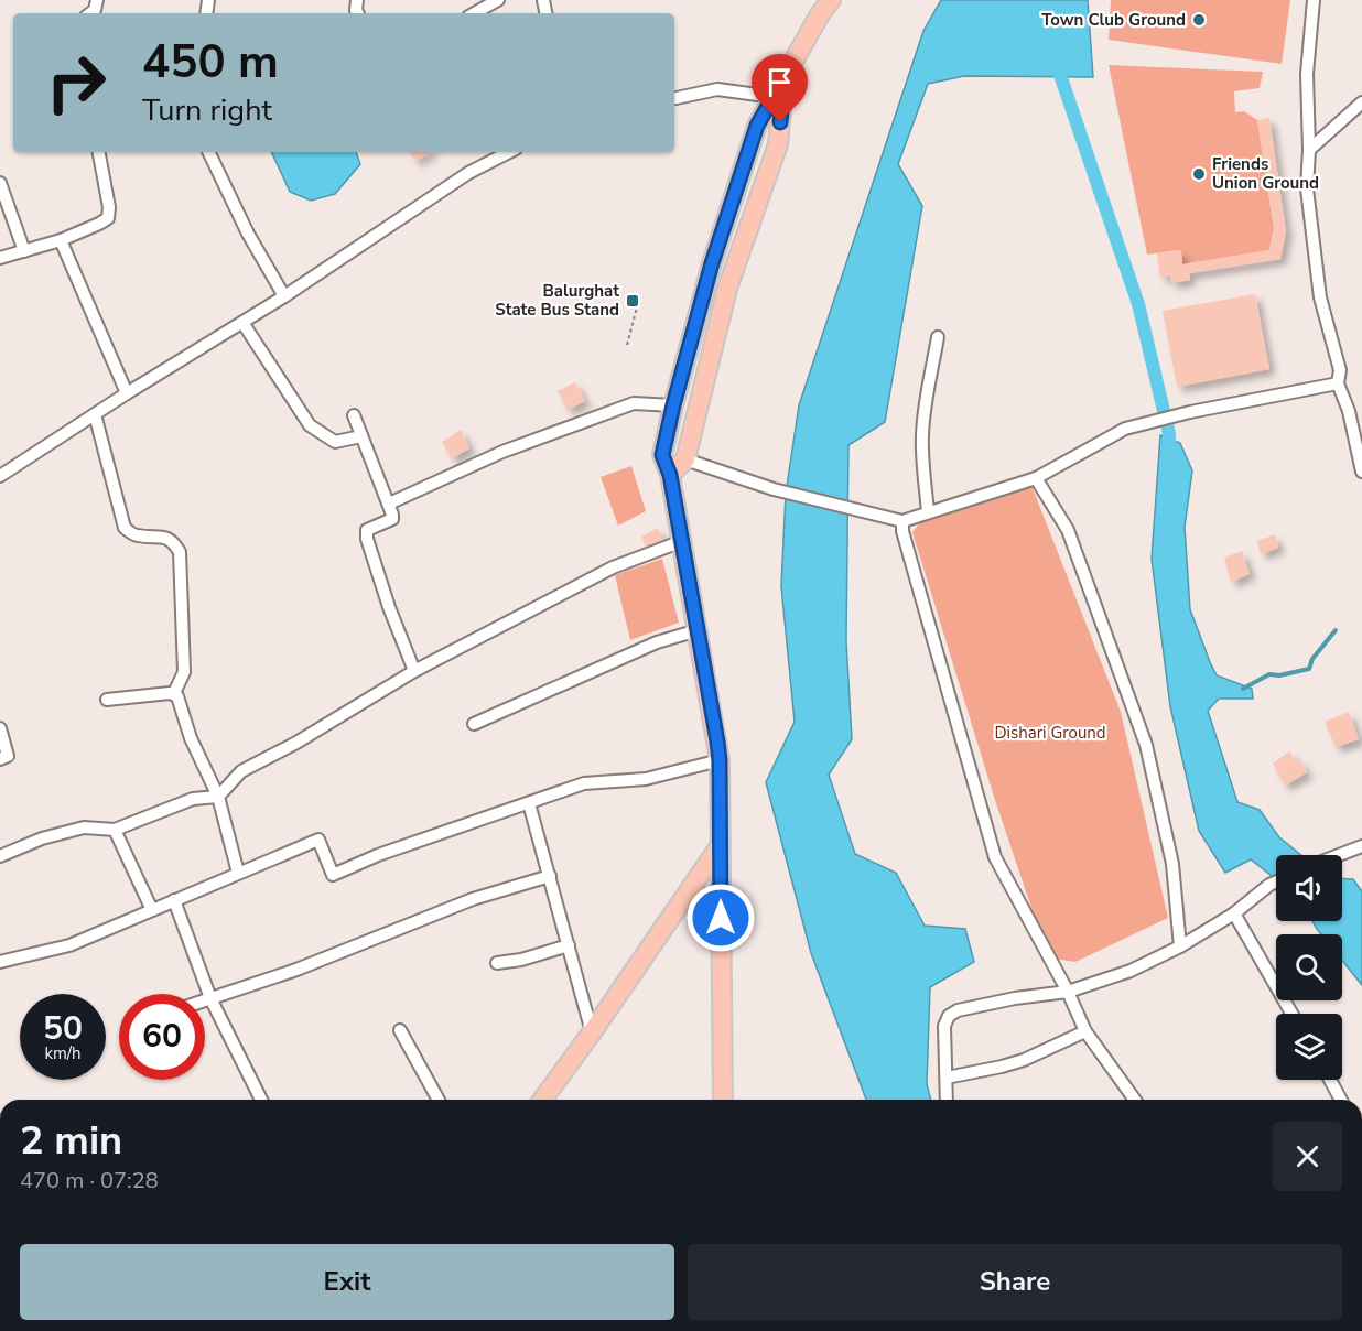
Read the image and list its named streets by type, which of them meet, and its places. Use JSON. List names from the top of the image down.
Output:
{
  "parks": ["Dishari Ground"],
  "places": {
    "other": ["Town Club Ground", "Friends Union Ground"],
    "transit": ["Balurghat State Bus Stand"]
  },
  "page": {
    "turn": ["450 m", "Turn right"],
    "speed": "50 km/h",
    "limit": "60",
    "heading": ["2 min", "470 m · 07:28"],
    "buttons": ["Exit", "Share"]
  }
}
